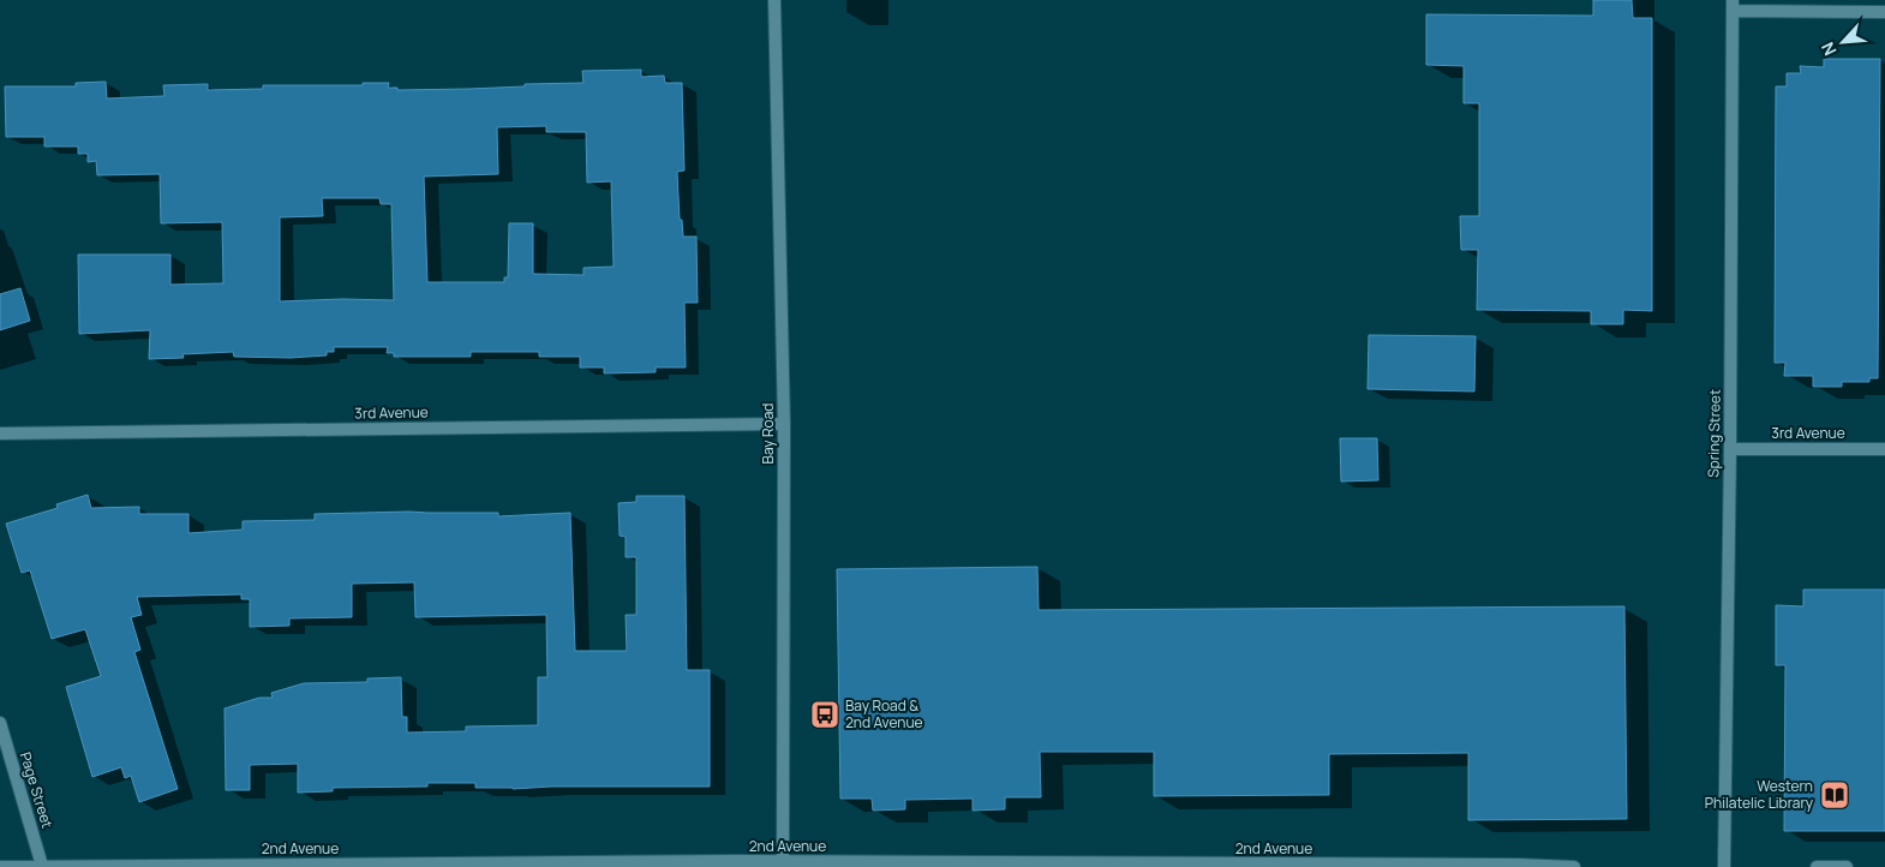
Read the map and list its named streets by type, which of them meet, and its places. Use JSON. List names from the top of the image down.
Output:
{
  "streets": {
    "street": [
      "3rd Avenue",
      "Bay Road",
      "Spring Street",
      "Page Street",
      "2nd Avenue"
    ]
  },
  "crossings": [
    ["3rd Avenue", "Bay Road"],
    ["3rd Avenue", "Spring Street"],
    ["Bay Road", "2nd Avenue"],
    ["Page Street", "2nd Avenue"]
  ],
  "places": {
    "bus stop": ["Bay Road & 2nd Avenue"],
    "library": ["Western Philatelic Library"]
  },
  "north": "bottom left"
}
